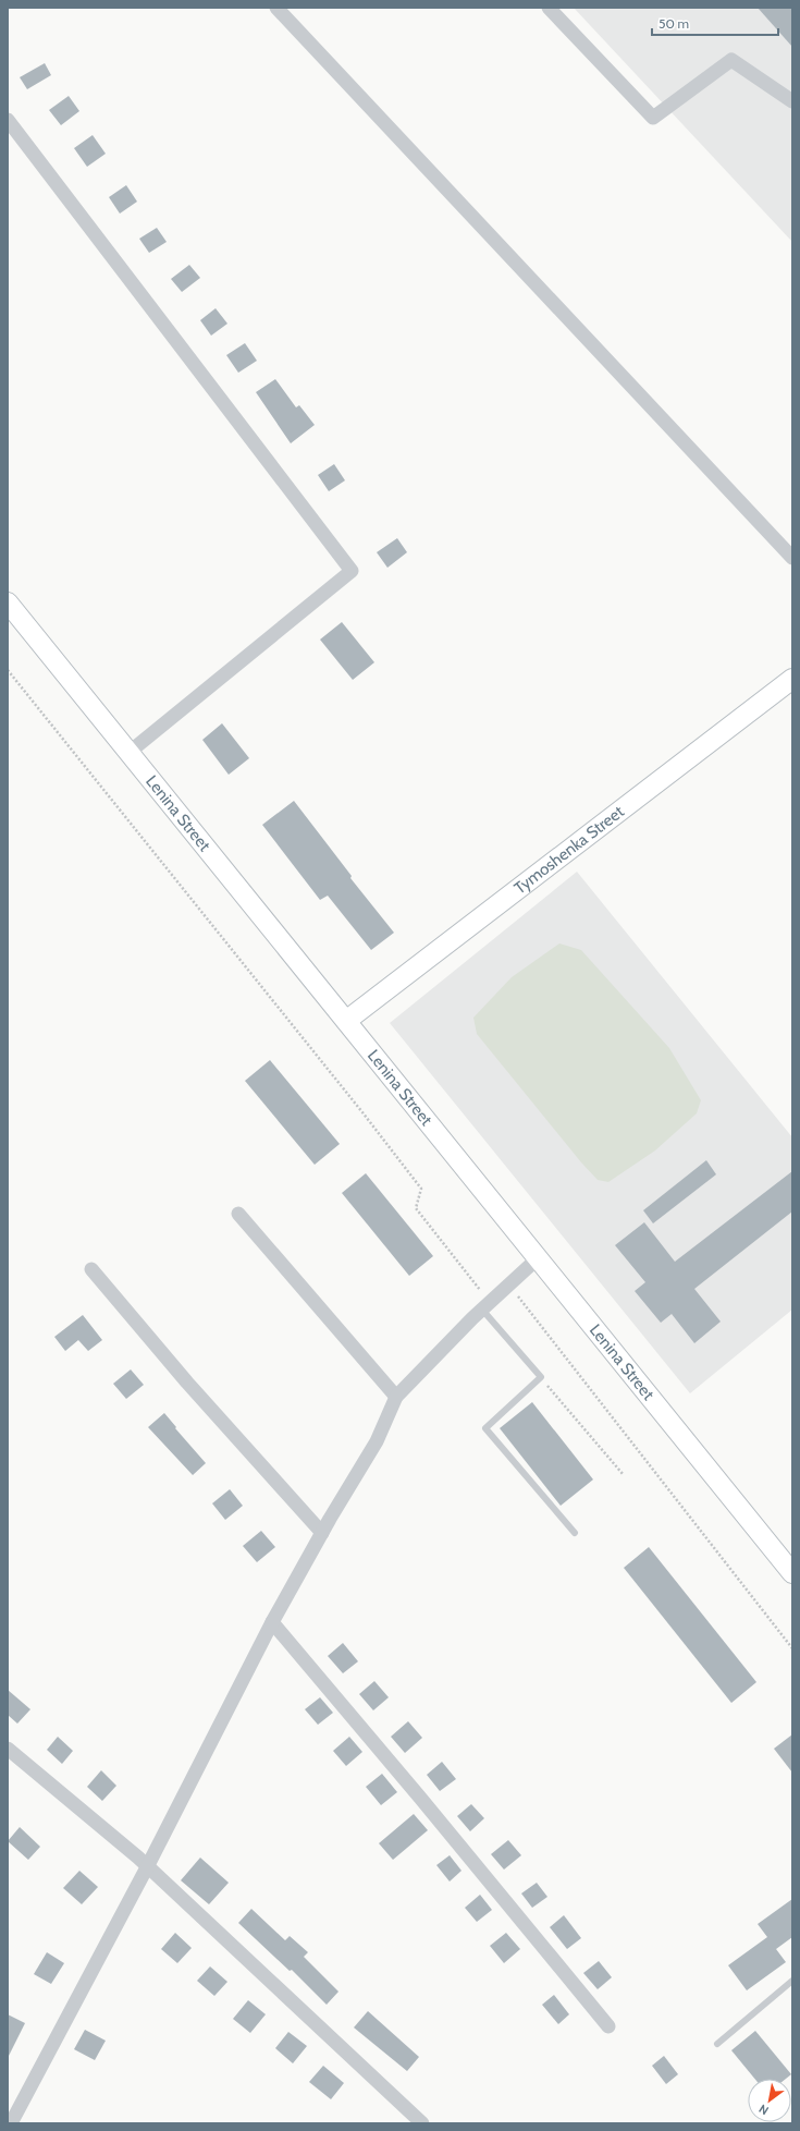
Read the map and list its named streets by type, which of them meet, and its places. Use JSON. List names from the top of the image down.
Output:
{
  "streets": {
    "street": ["Lenina Street", "Tymoshenka Street"]
  },
  "crossings": [
    ["Lenina Street", "Tymoshenka Street"]
  ],
  "scale_bar": "50 m",
  "north": "bottom left"
}
